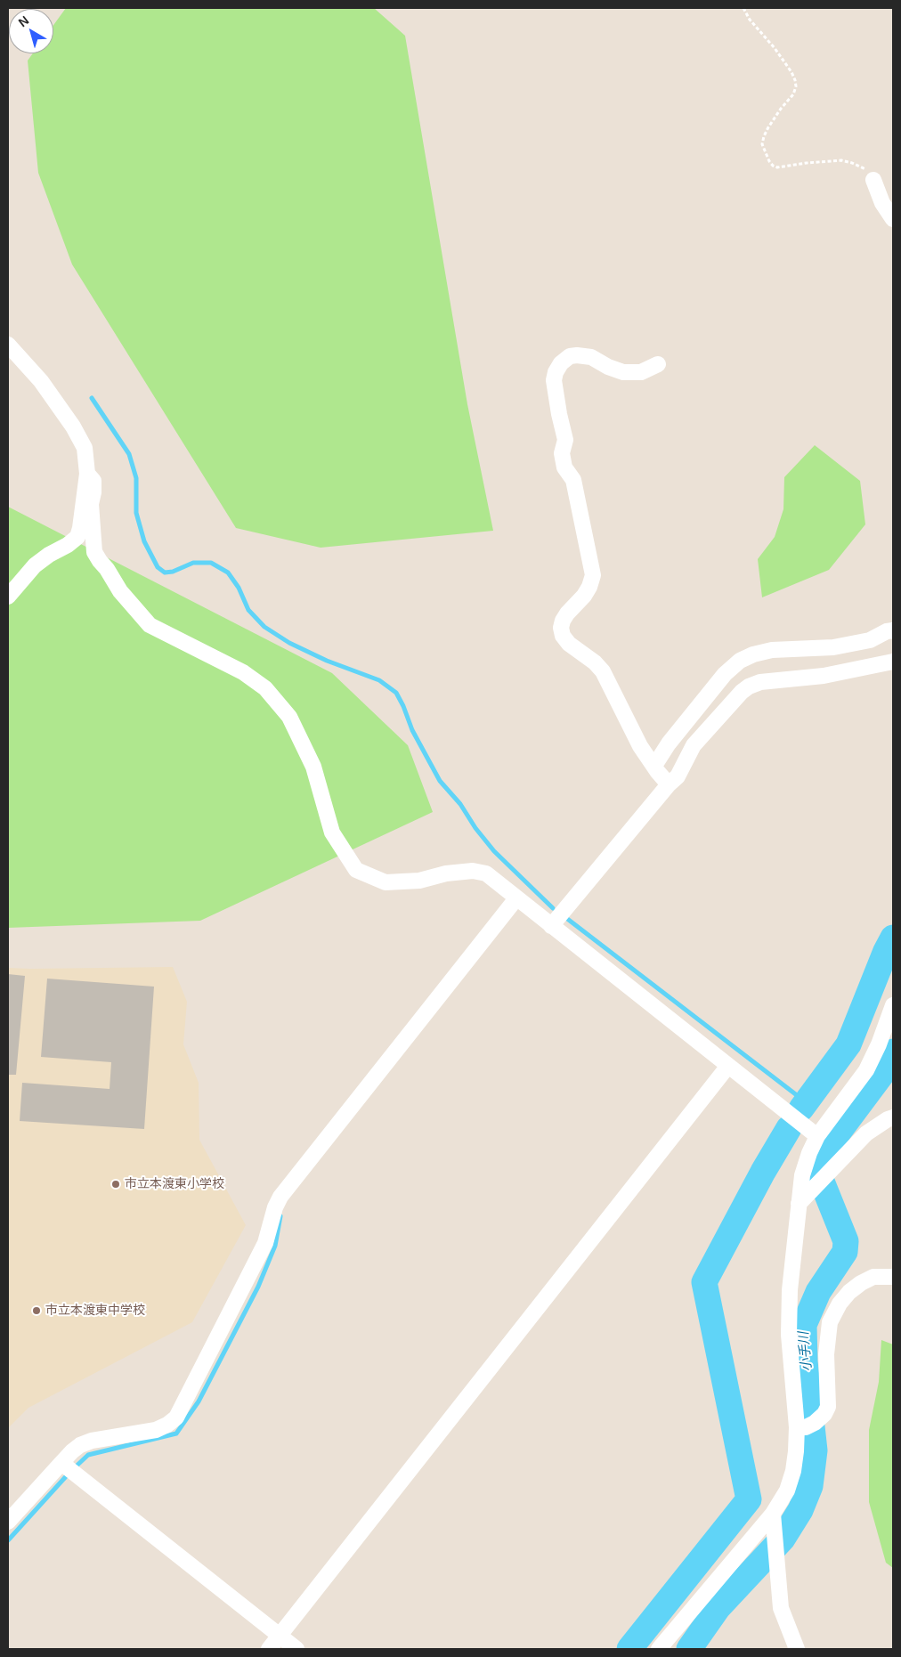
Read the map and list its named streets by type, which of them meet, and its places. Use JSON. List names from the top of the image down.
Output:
{
  "water": ["小手川"],
  "places": ["市立本渡東小学校", "市立本渡東中学校"],
  "north": "top left"
}
